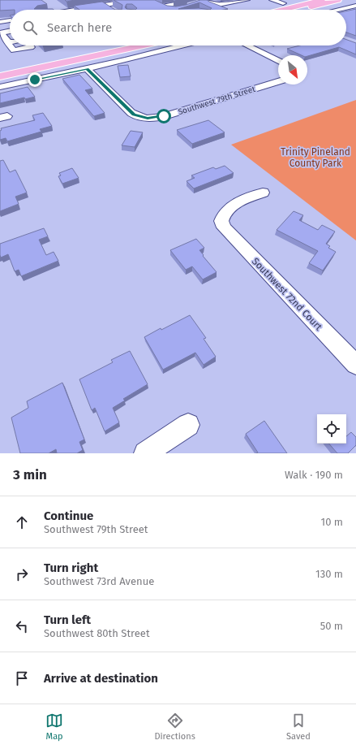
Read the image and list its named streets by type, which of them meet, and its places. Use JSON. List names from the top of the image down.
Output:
{
  "streets": {
    "street": ["Southwest 79th Street", "Southwest 72nd Court"]
  },
  "parks": ["Trinity Pineland County Park"],
  "north": "bottom right",
  "page": {
    "search": "Search here",
    "heading": ["3 min", "Walk · 190 m"],
    "list": [
      ["Continue", "Southwest 79th Street", "10 m"],
      ["Turn right", "Southwest 73rd Avenue", "130 m"],
      ["Turn left", "Southwest 80th Street", "50 m"],
      "Arrive at destination"
    ],
    "nav": ["Map", "Directions", "Saved"]
  }
}
